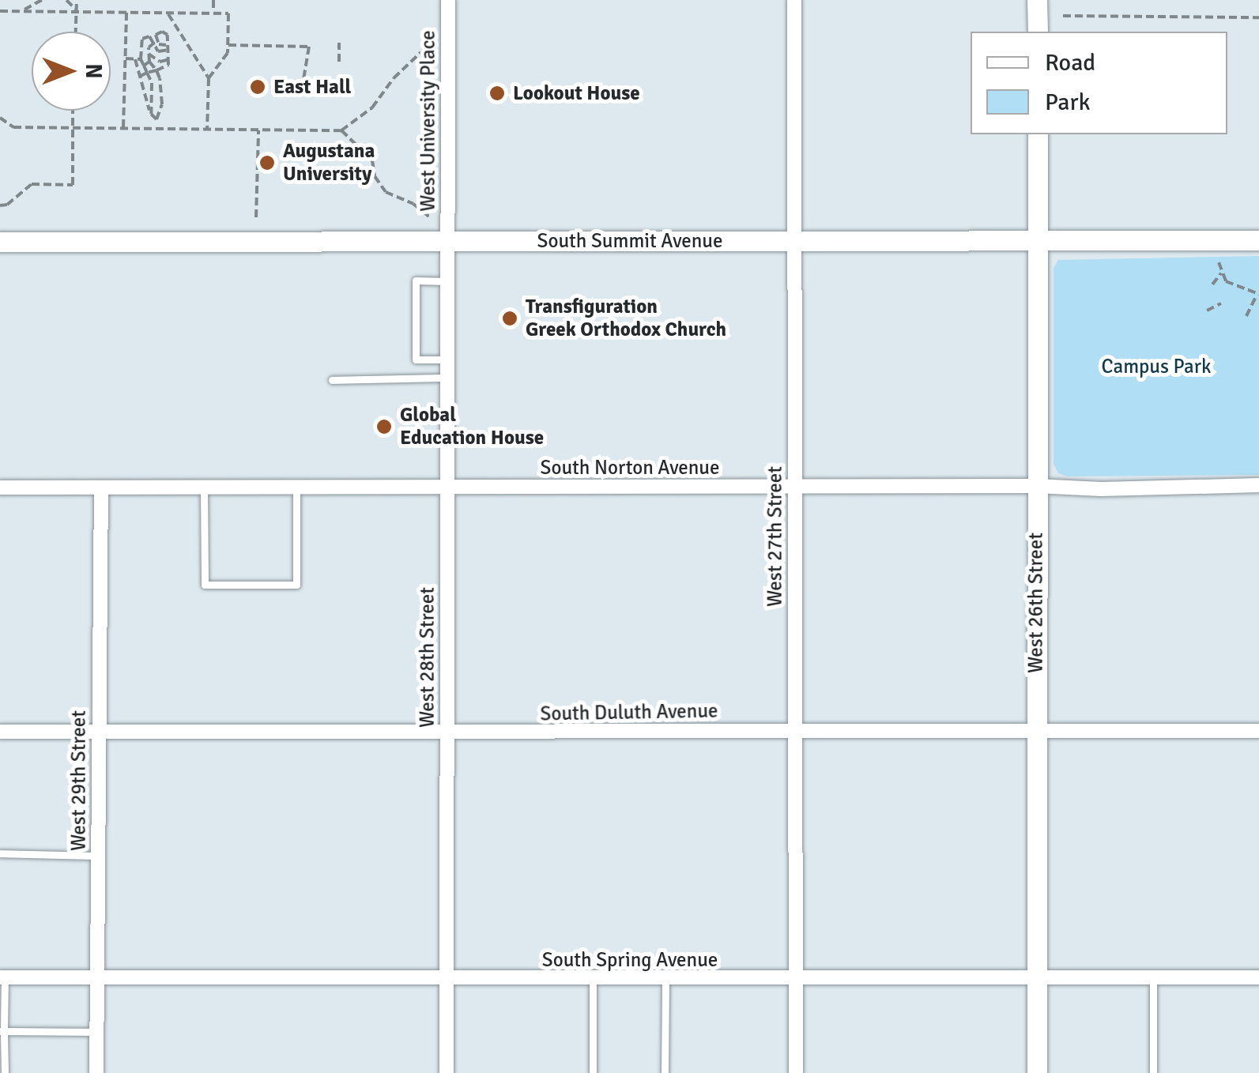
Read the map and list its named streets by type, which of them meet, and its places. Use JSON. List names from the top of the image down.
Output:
{
  "streets": {
    "street": [
      "West University Place",
      "South Summit Avenue",
      "South Norton Avenue",
      "West 27th Street",
      "West 26th Street",
      "West 28th Street",
      "South Duluth Avenue",
      "West 29th Street",
      "South Spring Avenue"
    ]
  },
  "crossings": [
    ["West University Place", "South Summit Avenue"],
    ["West University Place", "West 28th Street"],
    ["South Summit Avenue", "West 27th Street"],
    ["South Summit Avenue", "West 26th Street"],
    ["South Summit Avenue", "West 28th Street"],
    ["South Norton Avenue", "West 27th Street"],
    ["South Norton Avenue", "West 26th Street"],
    ["South Norton Avenue", "West 28th Street"],
    ["South Norton Avenue", "West 29th Street"],
    ["West 27th Street", "South Duluth Avenue"],
    ["West 27th Street", "South Spring Avenue"],
    ["West 26th Street", "South Duluth Avenue"],
    ["West 26th Street", "South Spring Avenue"],
    ["West 28th Street", "South Duluth Avenue"],
    ["West 28th Street", "South Spring Avenue"],
    ["South Duluth Avenue", "West 29th Street"],
    ["West 29th Street", "South Spring Avenue"]
  ],
  "parks": ["Campus Park"],
  "places": [
    "East Hall",
    "Lookout House",
    "Augustana University",
    "Transfiguration Greek Orthodox Church",
    "Global Education House"
  ],
  "legend": ["Road", "Park"],
  "north": "right"
}
